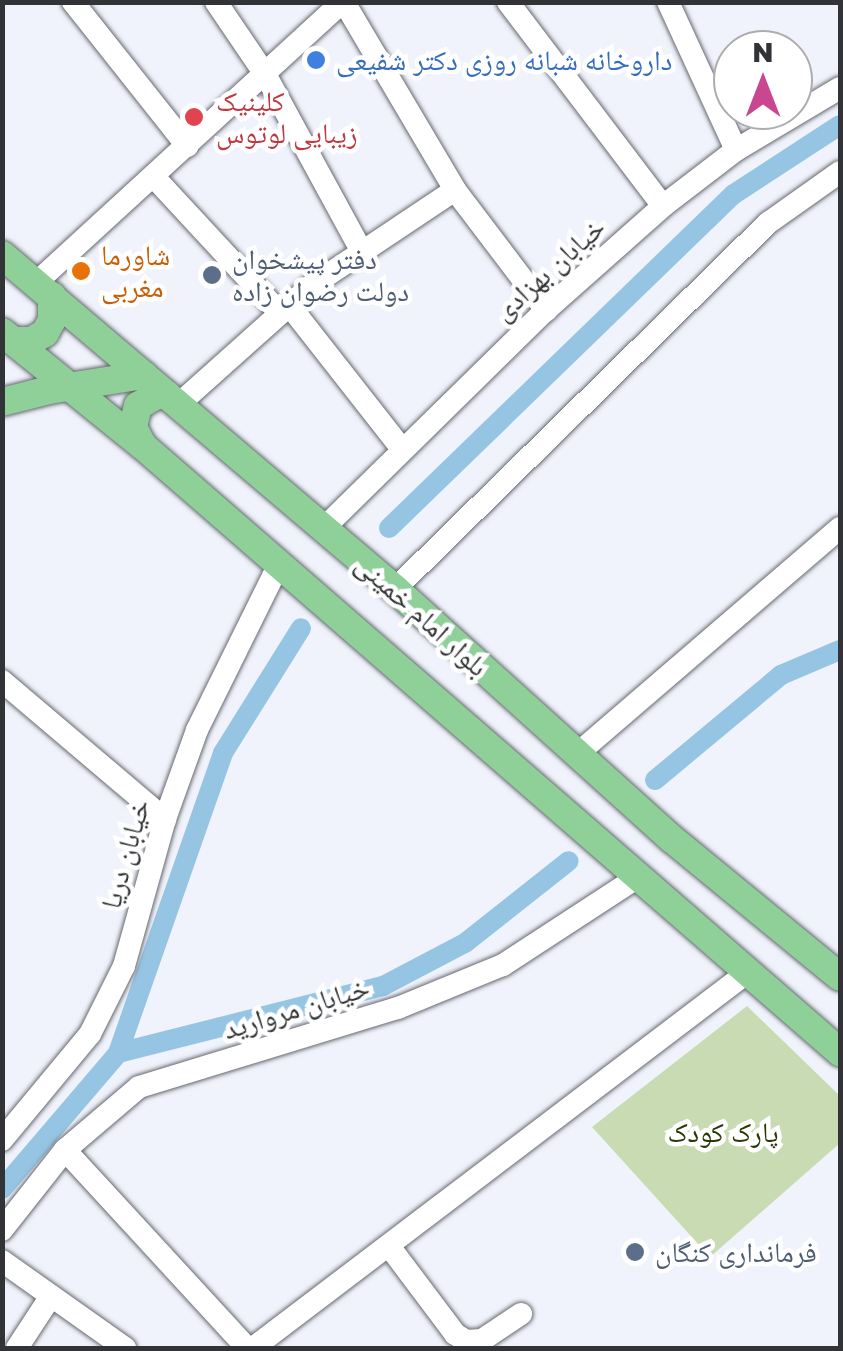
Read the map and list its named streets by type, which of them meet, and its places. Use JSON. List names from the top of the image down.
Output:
{
  "streets": {
    "main road": ["بلوار امام خمینی"],
    "street": ["خیابان بهزادی", "خیابان دریا", "خیابان مروارید"]
  },
  "crossings": [
    ["خیابان بهزادی", "بلوار امام خمینی"],
    ["بلوار امام خمینی", "خیابان دریا"],
    ["بلوار امام خمینی", "خیابان مروارید"]
  ],
  "parks": ["پارک کودک"],
  "places": [
    "داروخانه شبانه روزی دکتر شفیعی",
    "کلینیک زیبایی لوتوس",
    "شاورما مغربی",
    "دفتر پیشخوان دولت رضوان زاده",
    "فرمانداری کنگان"
  ],
  "north": "top"
}
